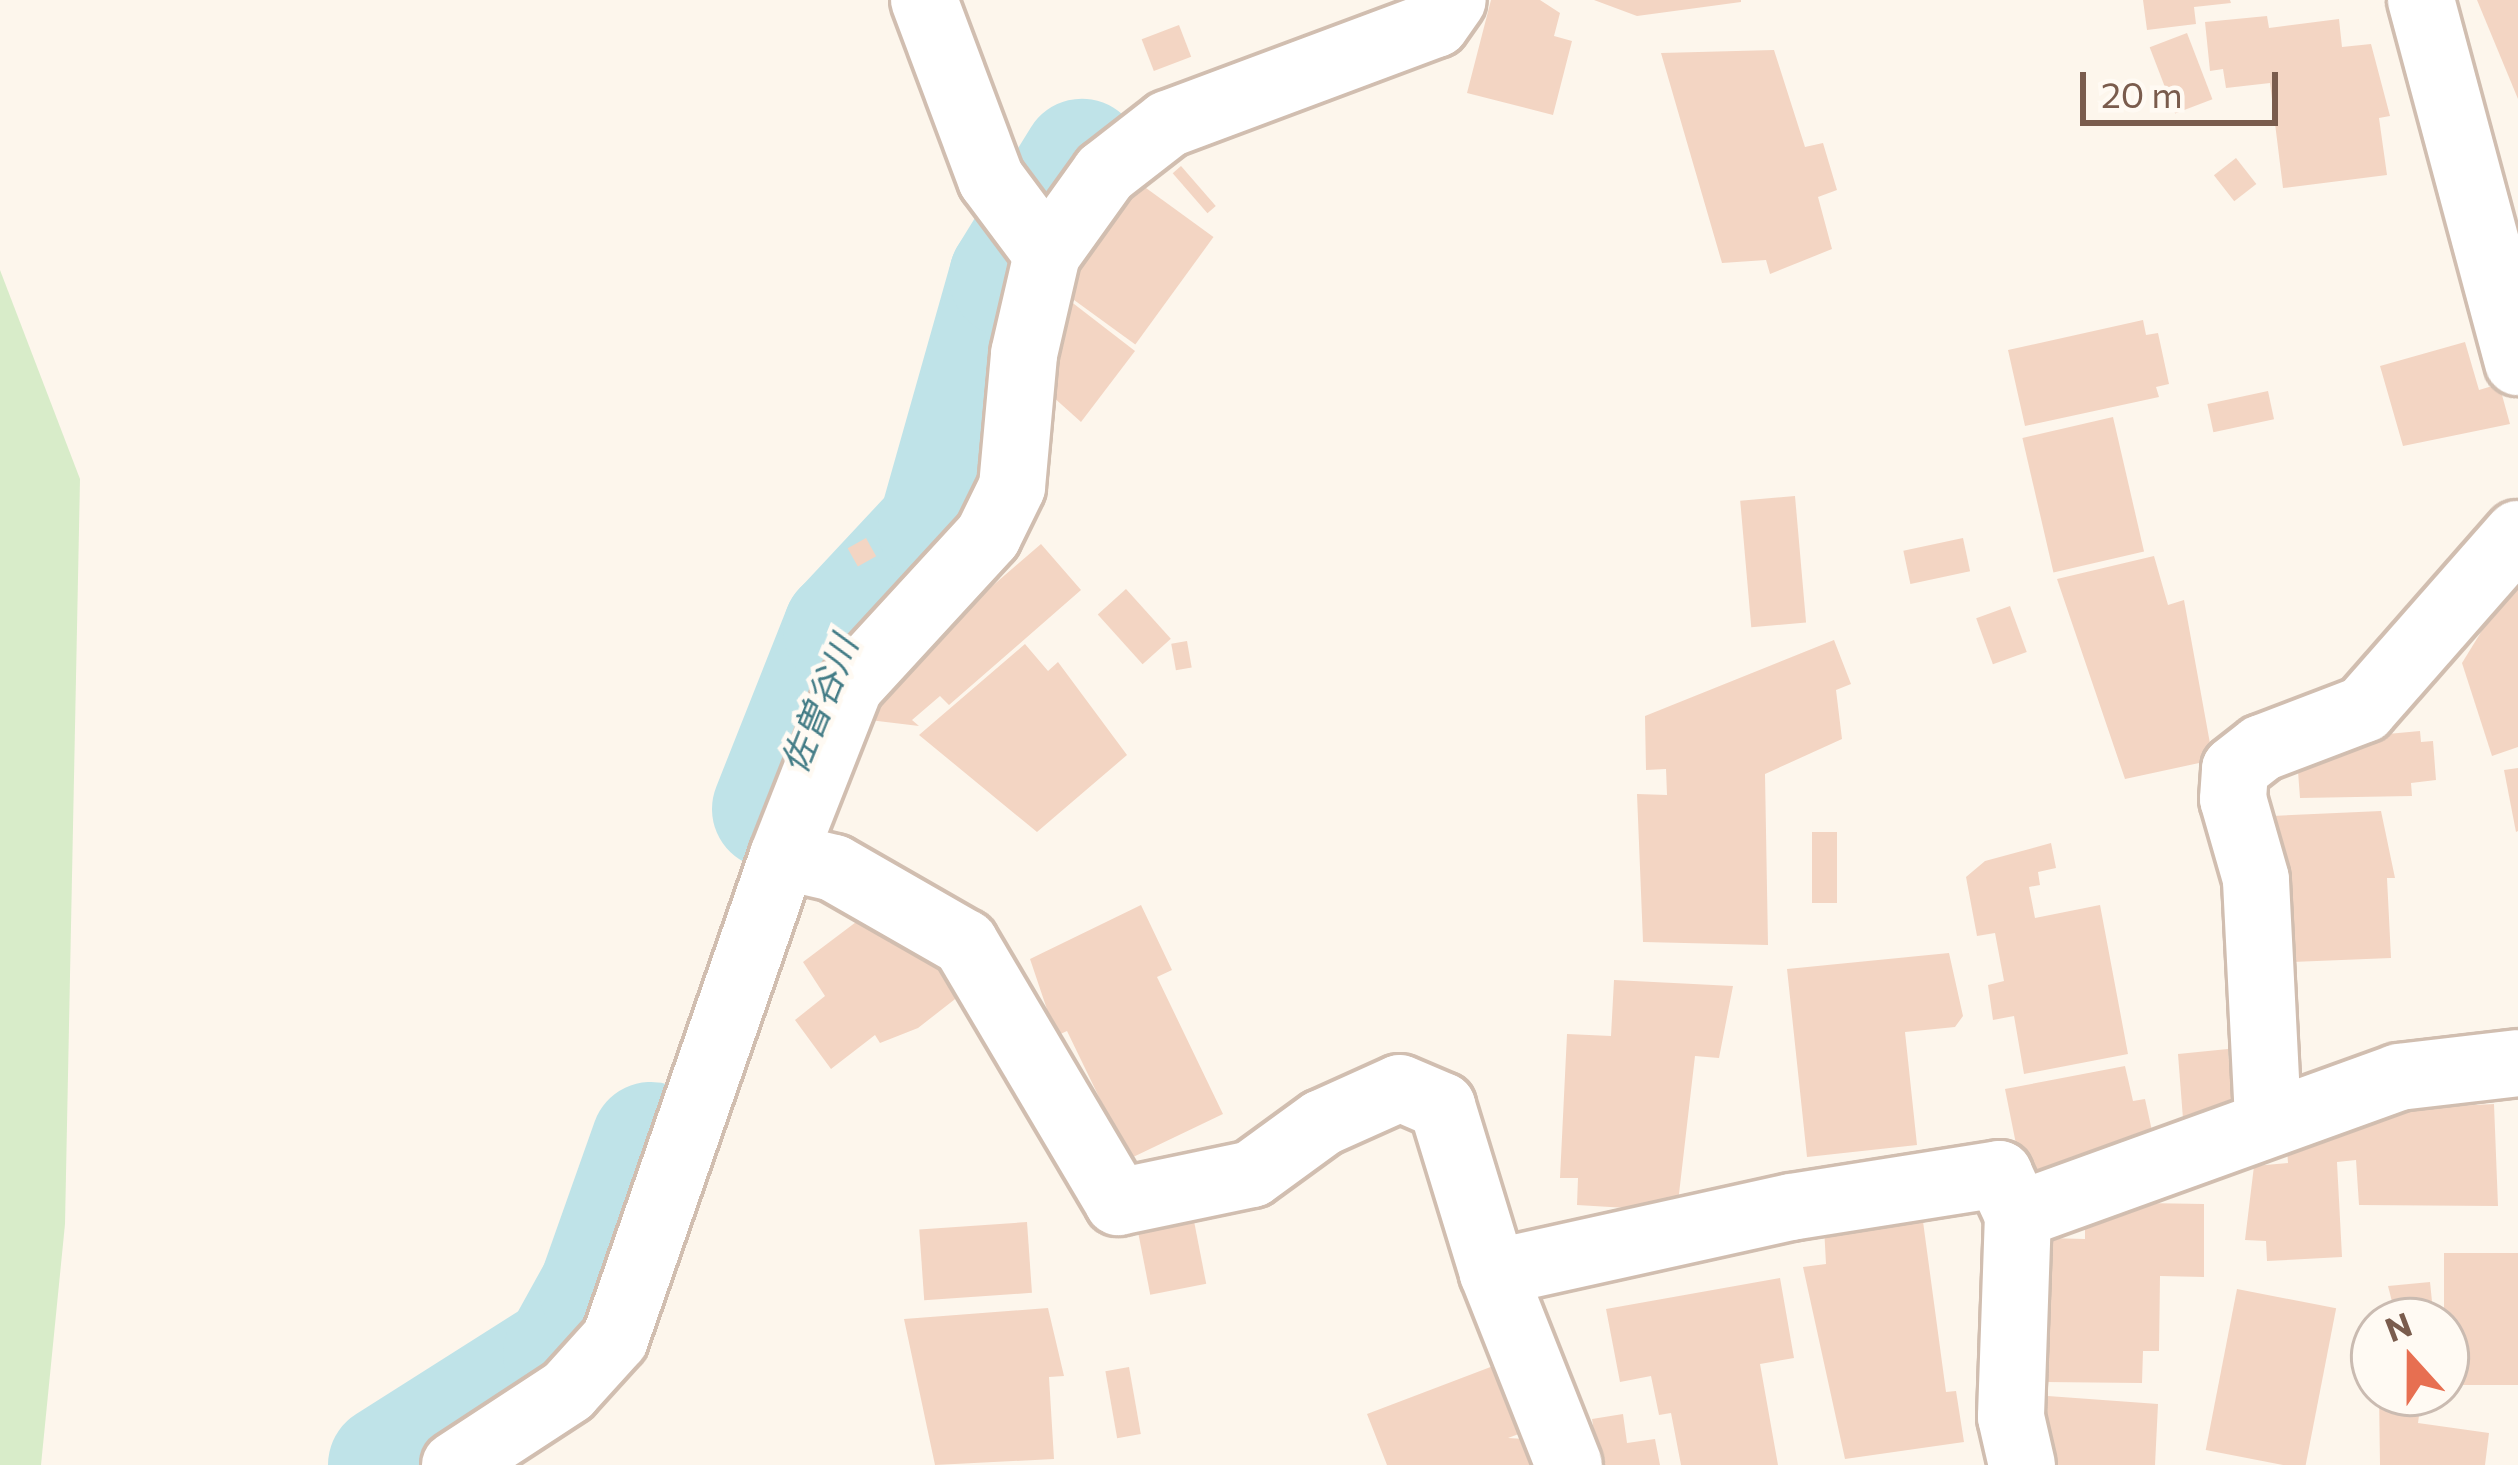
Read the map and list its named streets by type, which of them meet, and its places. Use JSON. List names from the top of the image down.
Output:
{
  "water": ["佐曽谷川"],
  "scale_bar": "20 m",
  "north": "top"
}
